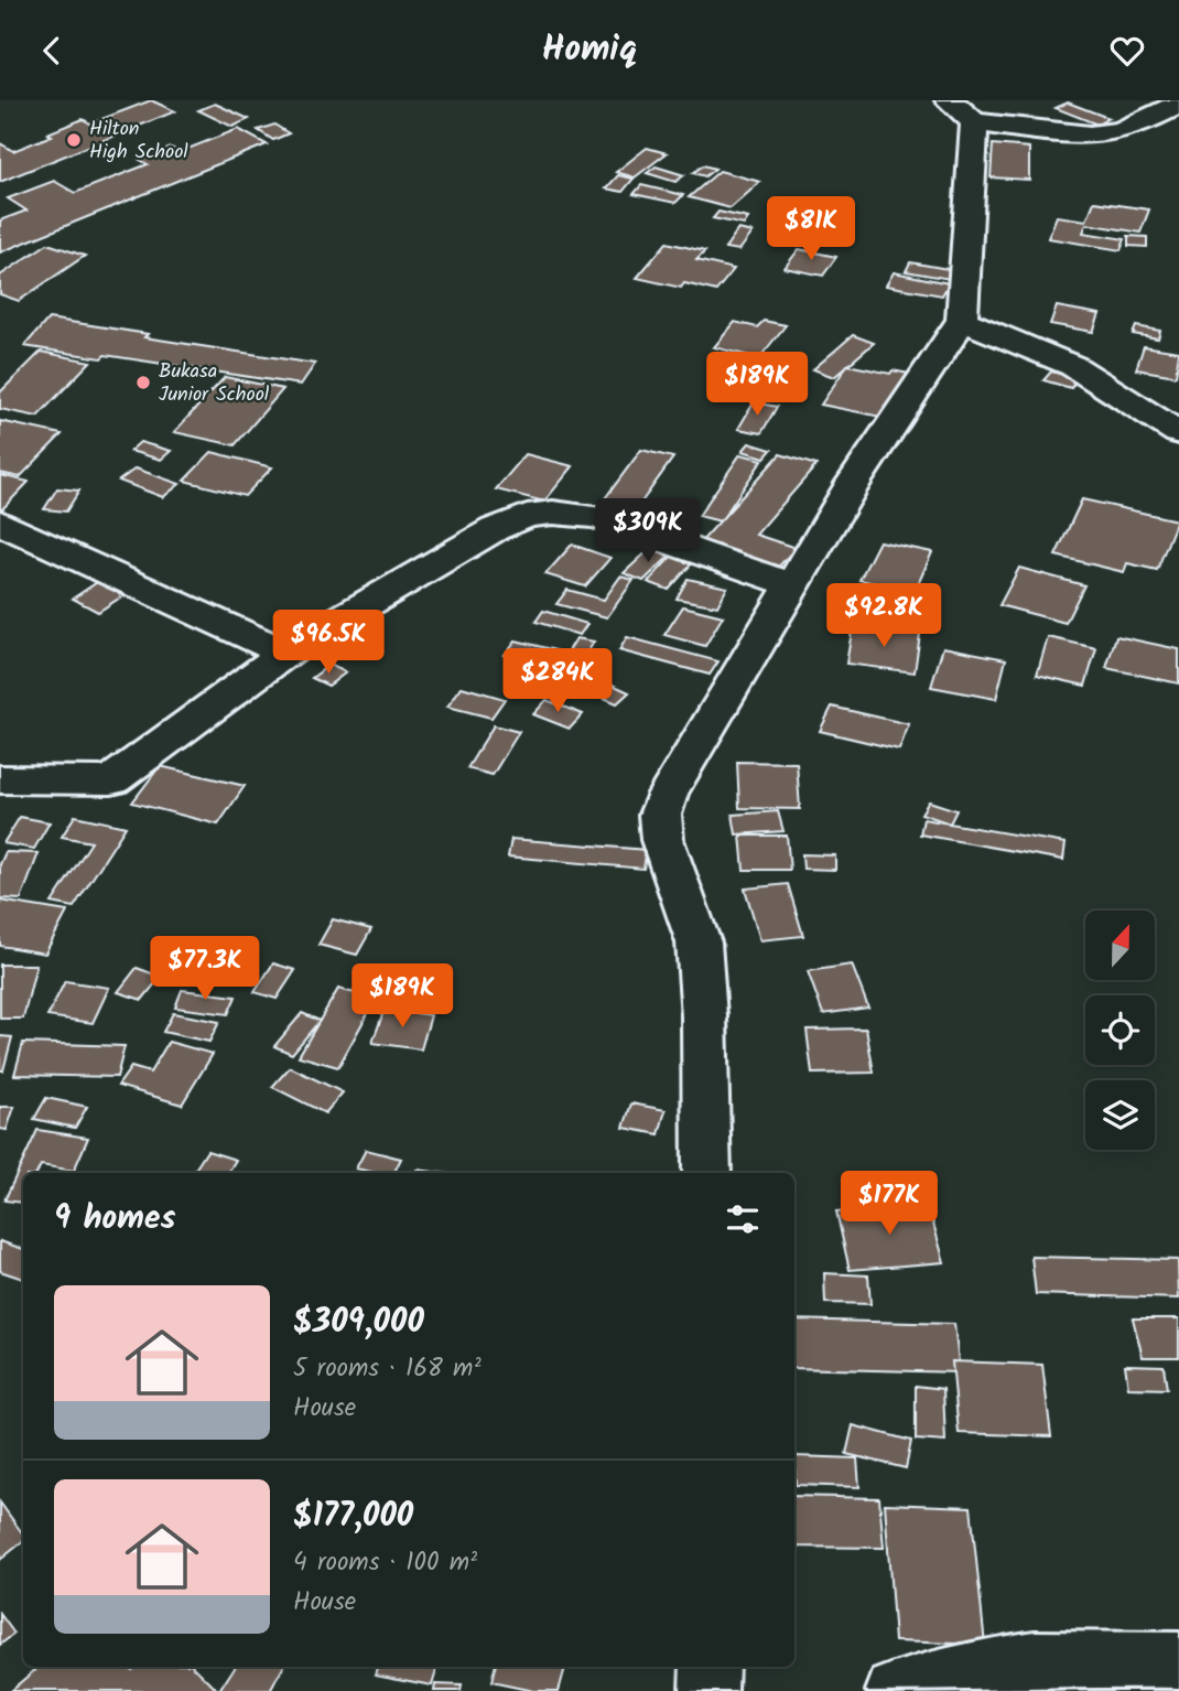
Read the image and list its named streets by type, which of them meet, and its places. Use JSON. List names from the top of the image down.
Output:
{
  "places": ["Hilton High School", "Bukasa Junior School"],
  "north": "top",
  "page": {
    "header": "Homiq",
    "price": [
      "$81K",
      "$189K",
      "$309K",
      "$92.8K",
      "$96.5K",
      "$284K",
      "$77.3K",
      "$189K",
      "$177K"
    ],
    "heading": "9 homes",
    "list": [
      {
        "name": "$309,000",
        "note": "5 rooms · 168 m² · House"
      },
      {
        "name": "$177,000",
        "note": "4 rooms · 100 m² · House"
      }
    ]
  }
}
